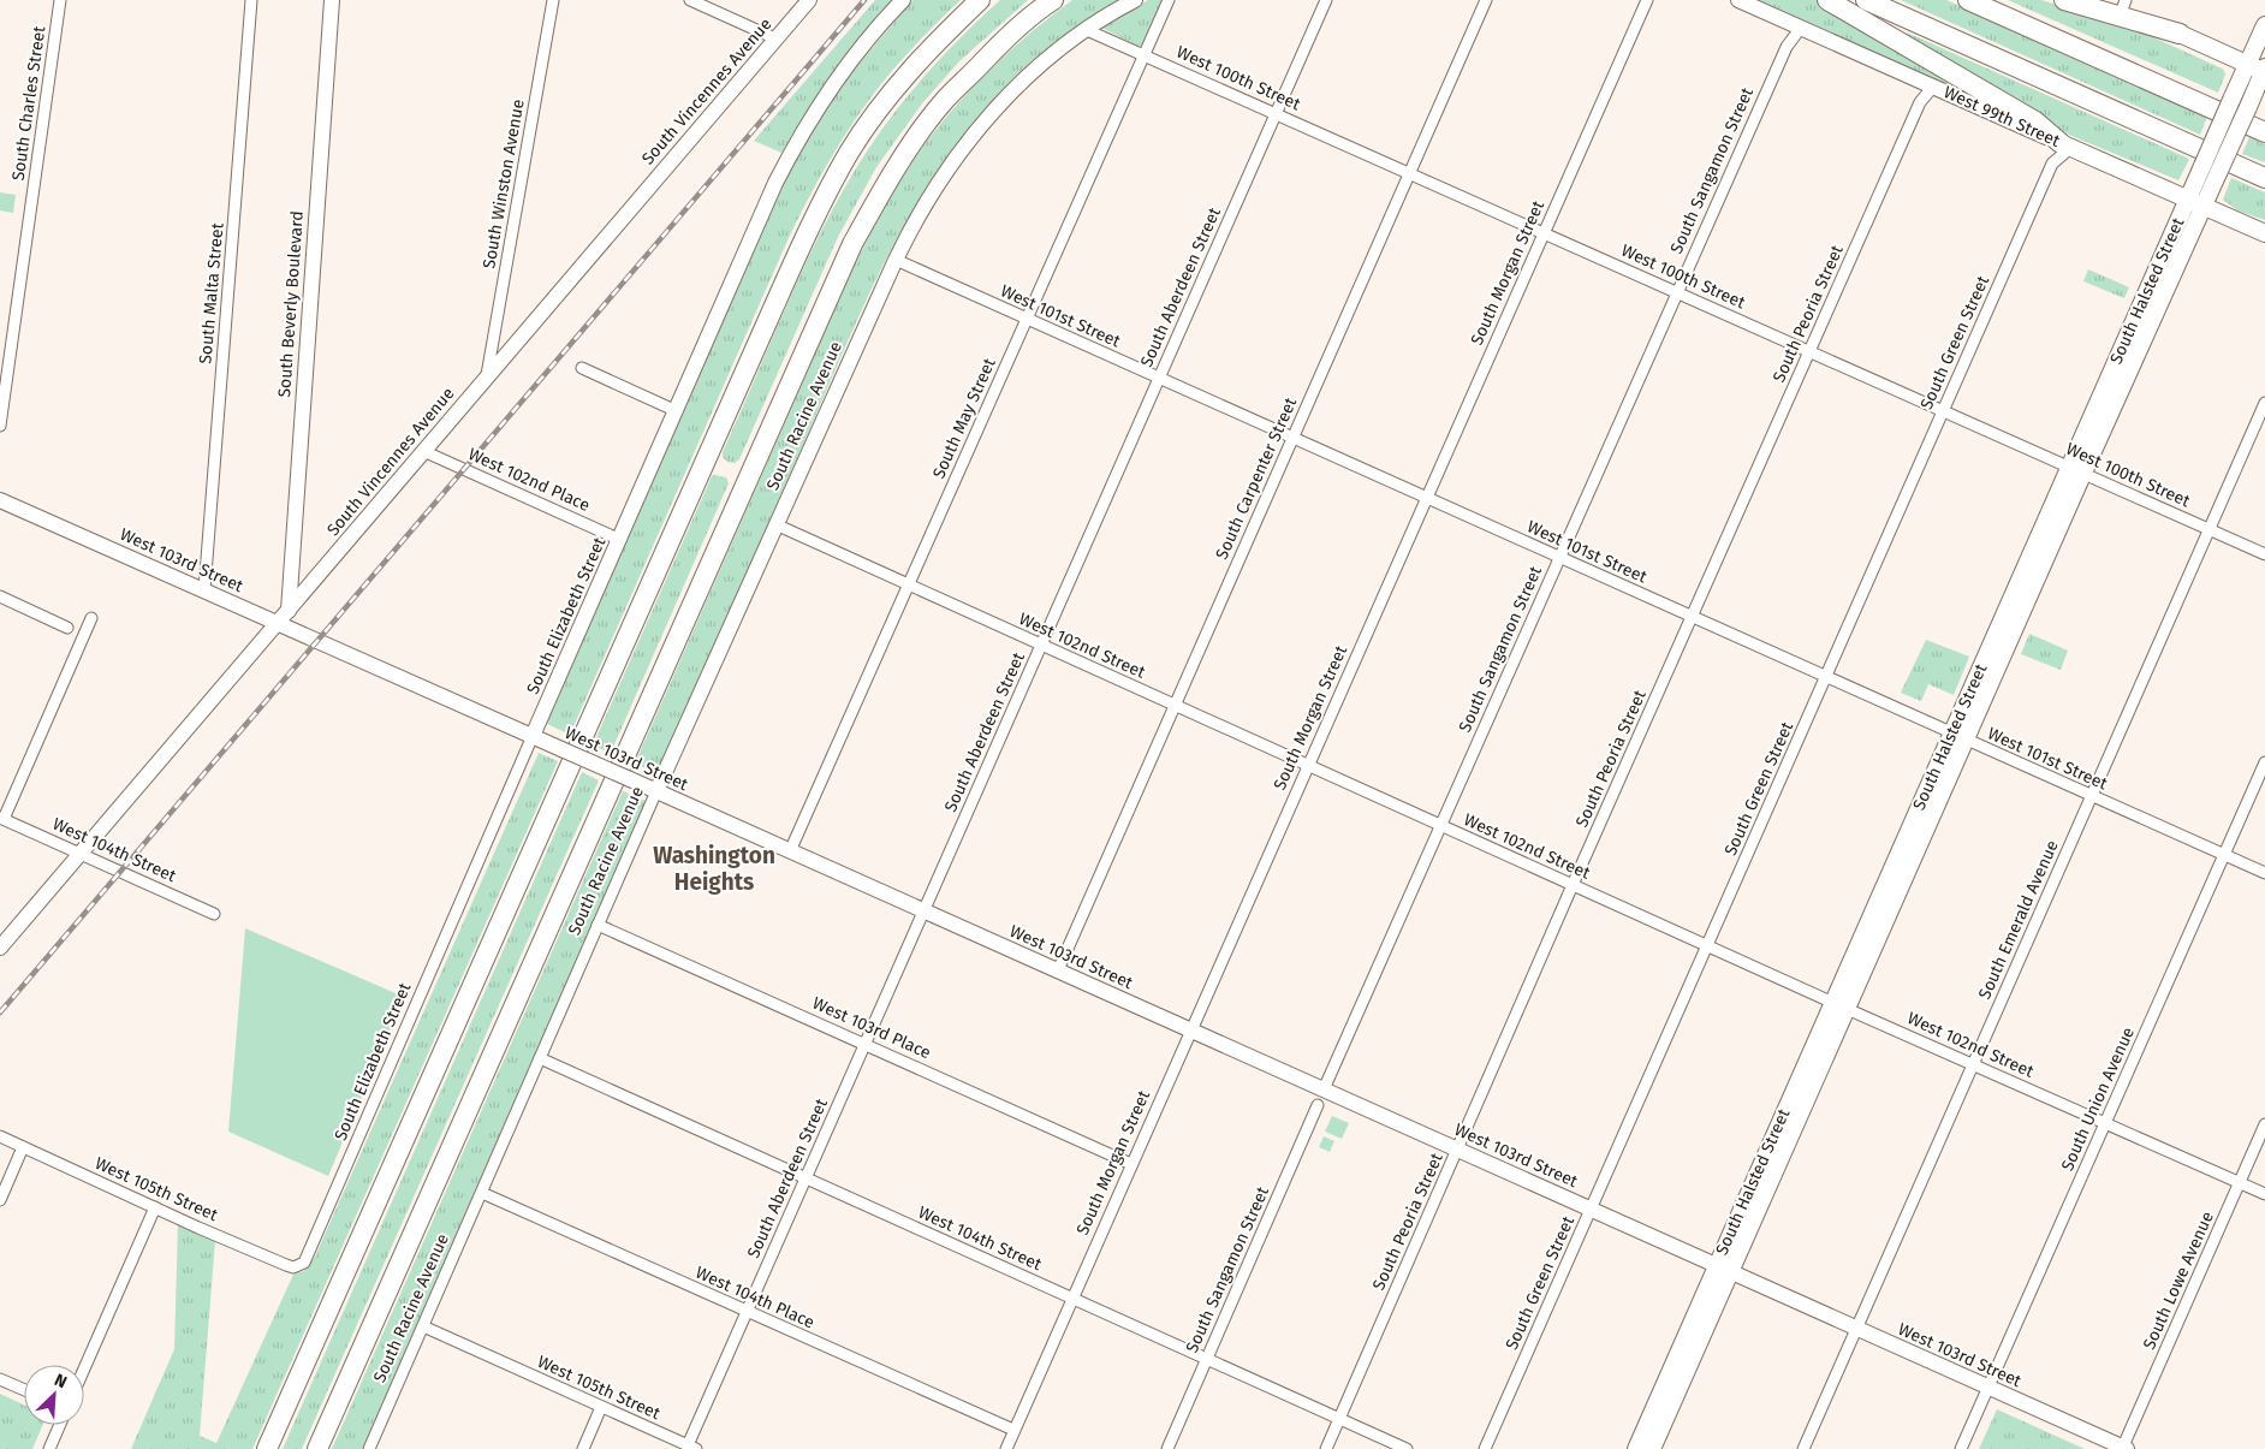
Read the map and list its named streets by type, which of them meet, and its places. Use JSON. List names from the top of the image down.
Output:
{
  "streets": {
    "main road": [
      "South Vincennes Avenue",
      "West 99th Street",
      "South Halsted Street",
      "South Beverly Boulevard",
      "South Racine Avenue",
      "West 103rd Street",
      "South Elizabeth Street"
    ],
    "street": [
      "West 100th Street",
      "South Charles Street",
      "South Sangamon Street",
      "South Winston Avenue",
      "South Morgan Street",
      "South Aberdeen Street",
      "South Malta Street",
      "South Peoria Street",
      "West 101st Street",
      "South Green Street",
      "South May Street",
      "South Carpenter Street",
      "West 102nd Place",
      "West 102nd Street",
      "West 104th Street",
      "South Emerald Avenue",
      "West 103rd Place",
      "South Union Avenue",
      "West 105th Street",
      "South Lowe Avenue",
      "West 104th Place"
    ]
  },
  "crossings": [
    ["West 100th Street", "South Sangamon Street"],
    ["West 100th Street", "South Morgan Street"],
    ["West 100th Street", "South Aberdeen Street"],
    ["West 100th Street", "South Halsted Street"],
    ["West 100th Street", "South Peoria Street"],
    ["West 100th Street", "South Green Street"],
    ["West 100th Street", "South Racine Avenue"],
    ["West 100th Street", "South May Street"],
    ["West 100th Street", "South Carpenter Street"],
    ["West 100th Street", "South Emerald Avenue"],
    ["South Vincennes Avenue", "South Winston Avenue"],
    ["South Vincennes Avenue", "South Beverly Boulevard"],
    ["South Vincennes Avenue", "West 102nd Place"],
    ["South Vincennes Avenue", "West 103rd Street"],
    ["South Vincennes Avenue", "West 104th Street"],
    ["West 99th Street", "South Sangamon Street"],
    ["West 99th Street", "South Halsted Street"],
    ["West 99th Street", "South Peoria Street"],
    ["West 99th Street", "South Green Street"],
    ["South Sangamon Street", "West 101st Street"],
    ["South Sangamon Street", "West 103rd Street"],
    ["South Sangamon Street", "West 102nd Street"],
    ["South Sangamon Street", "West 104th Street"],
    ["South Morgan Street", "West 101st Street"],
    ["South Morgan Street", "West 103rd Street"],
    ["South Morgan Street", "West 102nd Street"],
    ["South Morgan Street", "West 104th Street"],
    ["South Morgan Street", "West 103rd Place"],
    ["South Morgan Street", "West 104th Place"],
    ["South Aberdeen Street", "West 101st Street"],
    ["South Aberdeen Street", "West 103rd Street"],
    ["South Aberdeen Street", "West 102nd Street"],
    ["South Aberdeen Street", "West 104th Street"],
    ["South Aberdeen Street", "West 103rd Place"],
    ["South Aberdeen Street", "West 105th Street"],
    ["South Aberdeen Street", "West 104th Place"],
    ["South Halsted Street", "West 101st Street"],
    ["South Halsted Street", "West 103rd Street"],
    ["South Halsted Street", "West 102nd Street"],
    ["South Malta Street", "West 103rd Street"],
    ["South Beverly Boulevard", "West 103rd Street"],
    ["South Peoria Street", "West 101st Street"],
    ["South Peoria Street", "West 103rd Street"],
    ["South Peoria Street", "West 102nd Street"],
    ["South Peoria Street", "West 104th Street"],
    ["West 101st Street", "South Green Street"],
    ["West 101st Street", "South Racine Avenue"],
    ["West 101st Street", "South May Street"],
    ["West 101st Street", "South Carpenter Street"],
    ["West 101st Street", "South Emerald Avenue"],
    ["West 101st Street", "South Union Avenue"],
    ["South Green Street", "West 103rd Street"],
    ["South Green Street", "West 102nd Street"],
    ["South Racine Avenue", "West 103rd Street"],
    ["South Racine Avenue", "West 102nd Street"],
    ["South Racine Avenue", "West 104th Street"],
    ["South Racine Avenue", "West 103rd Place"],
    ["South Racine Avenue", "West 105th Street"],
    ["South Racine Avenue", "West 104th Place"],
    ["South May Street", "West 103rd Street"],
    ["South May Street", "West 102nd Street"],
    ["South Carpenter Street", "West 103rd Street"],
    ["South Carpenter Street", "West 102nd Street"],
    ["West 102nd Place", "South Elizabeth Street"],
    ["West 103rd Street", "South Elizabeth Street"],
    ["West 103rd Street", "South Emerald Avenue"],
    ["West 103rd Street", "South Union Avenue"],
    ["West 103rd Street", "South Lowe Avenue"],
    ["South Elizabeth Street", "West 105th Street"],
    ["West 102nd Street", "South Emerald Avenue"],
    ["West 102nd Street", "South Union Avenue"],
    ["West 102nd Street", "South Lowe Avenue"]
  ],
  "districts": ["Washington Heights"],
  "north": "top right"
}
